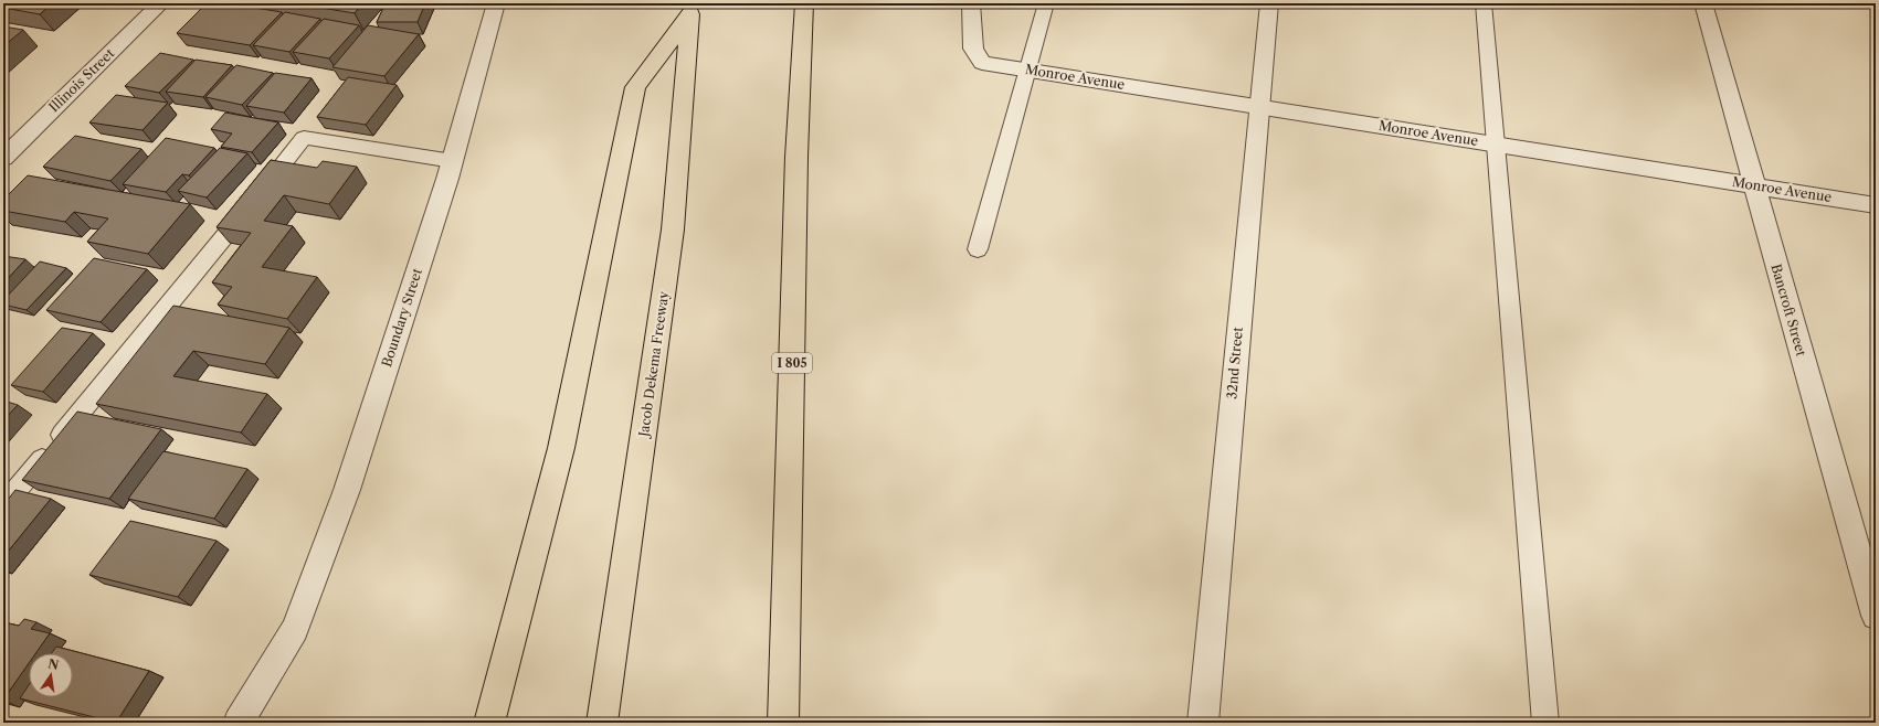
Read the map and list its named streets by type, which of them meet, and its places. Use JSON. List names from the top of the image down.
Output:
{
  "streets": {
    "highway": ["I 805", "Jacob Dekema Freeway"],
    "street": [
      "Monroe Avenue",
      "Illinois Street",
      "Bancroft Street",
      "Boundary Street",
      "32nd Street"
    ]
  },
  "crossings": [
    ["Monroe Avenue", "Bancroft Street"],
    ["Monroe Avenue", "32nd Street"]
  ],
  "north": "top"
}
